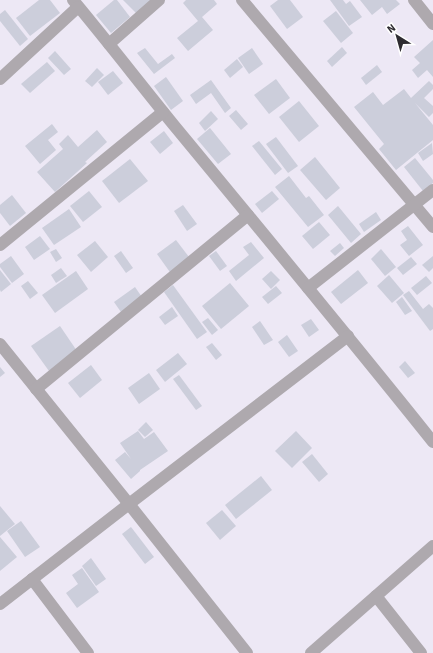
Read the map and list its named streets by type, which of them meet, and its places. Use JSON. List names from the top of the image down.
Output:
{
  "north": "top left"
}
